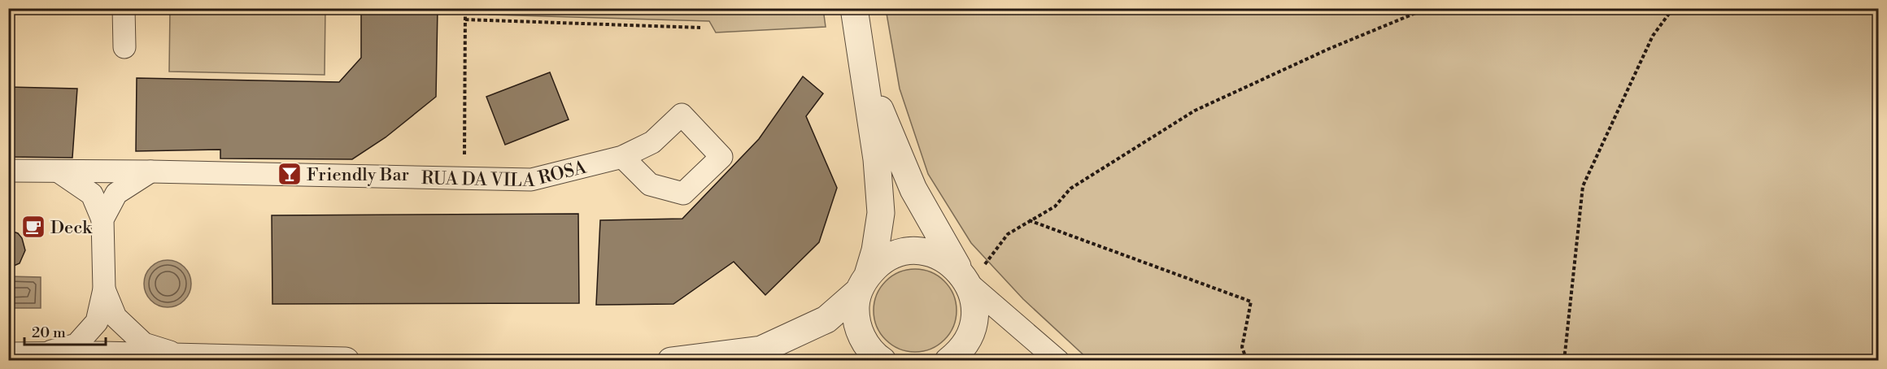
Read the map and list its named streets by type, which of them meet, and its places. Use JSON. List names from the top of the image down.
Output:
{
  "streets": {
    "street": ["RUA DA VILA ROSA"]
  },
  "places": {
    "bar": ["Friendly Bar"],
    "cafe": ["Deck"]
  },
  "scale_bar": "20 m"
}
